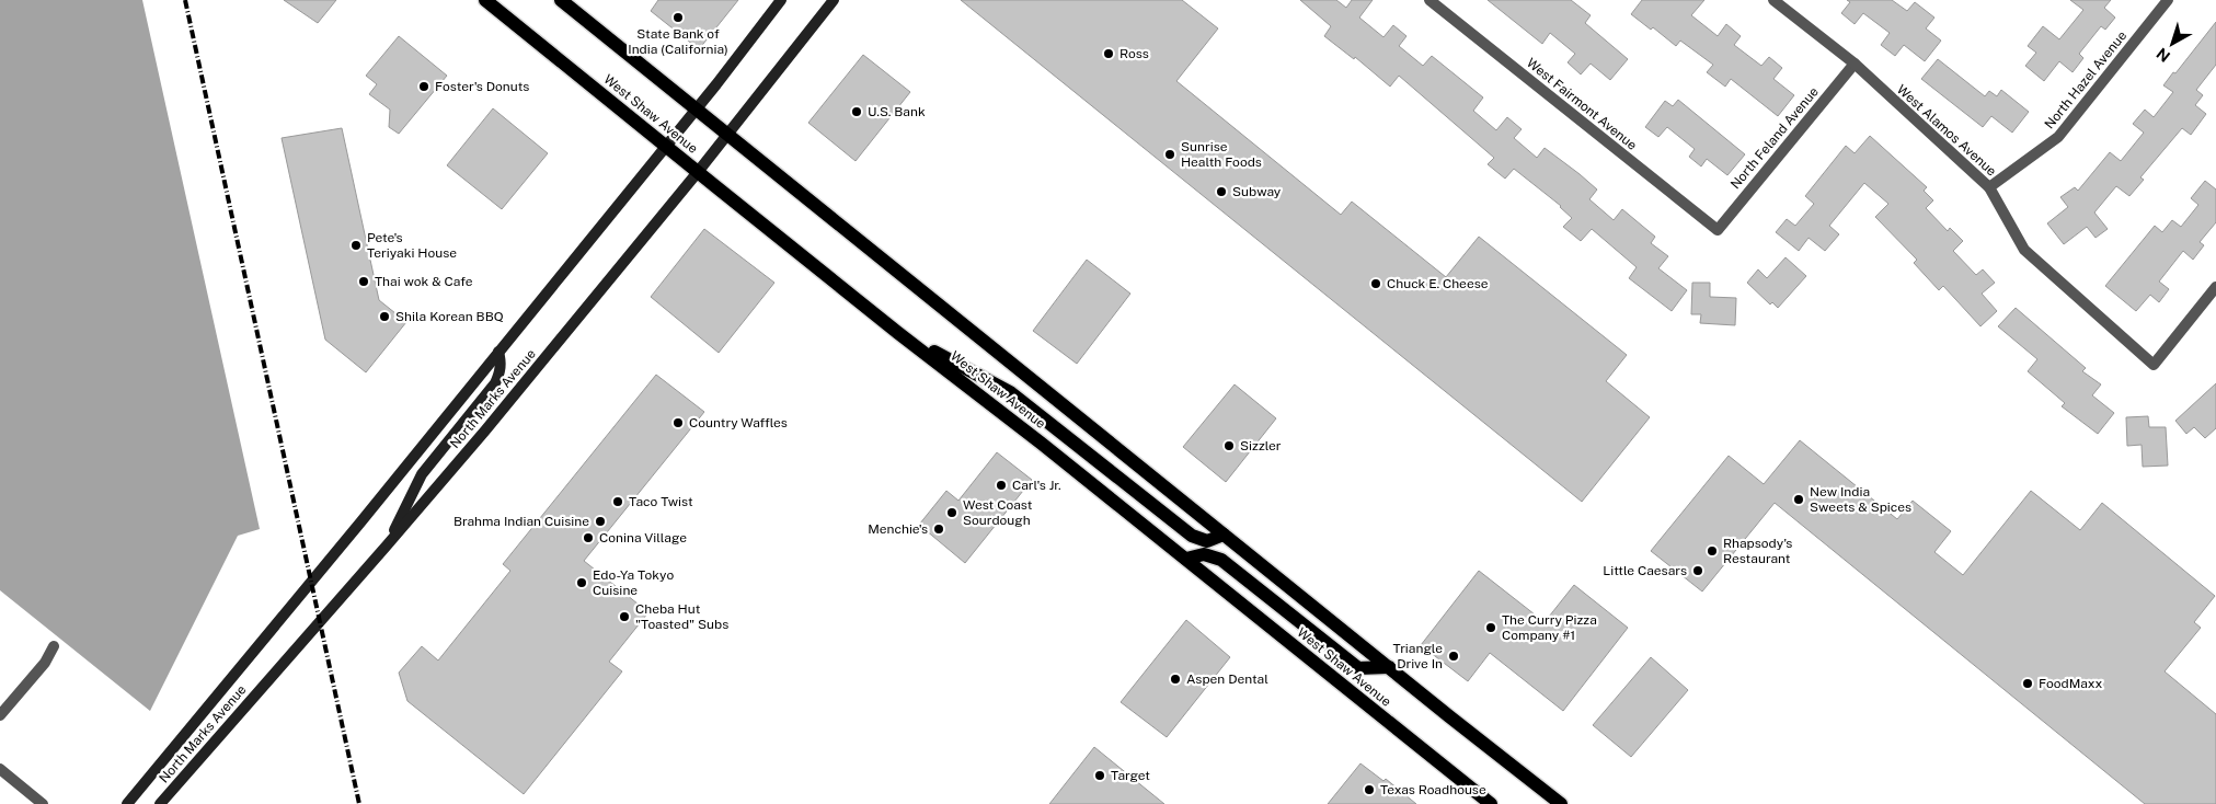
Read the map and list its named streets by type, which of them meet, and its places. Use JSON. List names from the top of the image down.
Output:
{
  "streets": {
    "main road": ["West Shaw Avenue", "North Marks Avenue"],
    "street": [
      "North Hazel Avenue",
      "West Fairmont Avenue",
      "West Alamos Avenue",
      "North Feland Avenue"
    ]
  },
  "crossings": [
    ["North Hazel Avenue", "West Alamos Avenue"],
    ["West Fairmont Avenue", "North Feland Avenue"],
    ["West Shaw Avenue", "North Marks Avenue"],
    ["West Alamos Avenue", "North Feland Avenue"]
  ],
  "places": [
    "State Bank of India (California)",
    "Ross",
    "Foster's Donuts",
    "U.S. Bank",
    "Sunrise Health Foods",
    "Subway",
    "Pete's Teriyaki House",
    "Thai wok & Cafe",
    "Chuck E. Cheese",
    "Shila Korean BBQ",
    "Country Waffles",
    "Sizzler",
    "Carl's Jr.",
    "New India Sweets & Spices",
    "Taco Twist",
    "West Coast Sourdough",
    "Brahma Indian Cuisine",
    "Menchie's",
    "Conina Village",
    "Rhapsody's Restaurant",
    "Little Caesars",
    "Edo-Ya Tokyo Cuisine",
    "Cheba Hut \"Toasted\" Subs",
    "The Curry Pizza Company #1",
    "Triangle Drive In",
    "Aspen Dental",
    "FoodMaxx",
    "Target",
    "Texas Roadhouse"
  ],
  "north": "bottom left"
}
